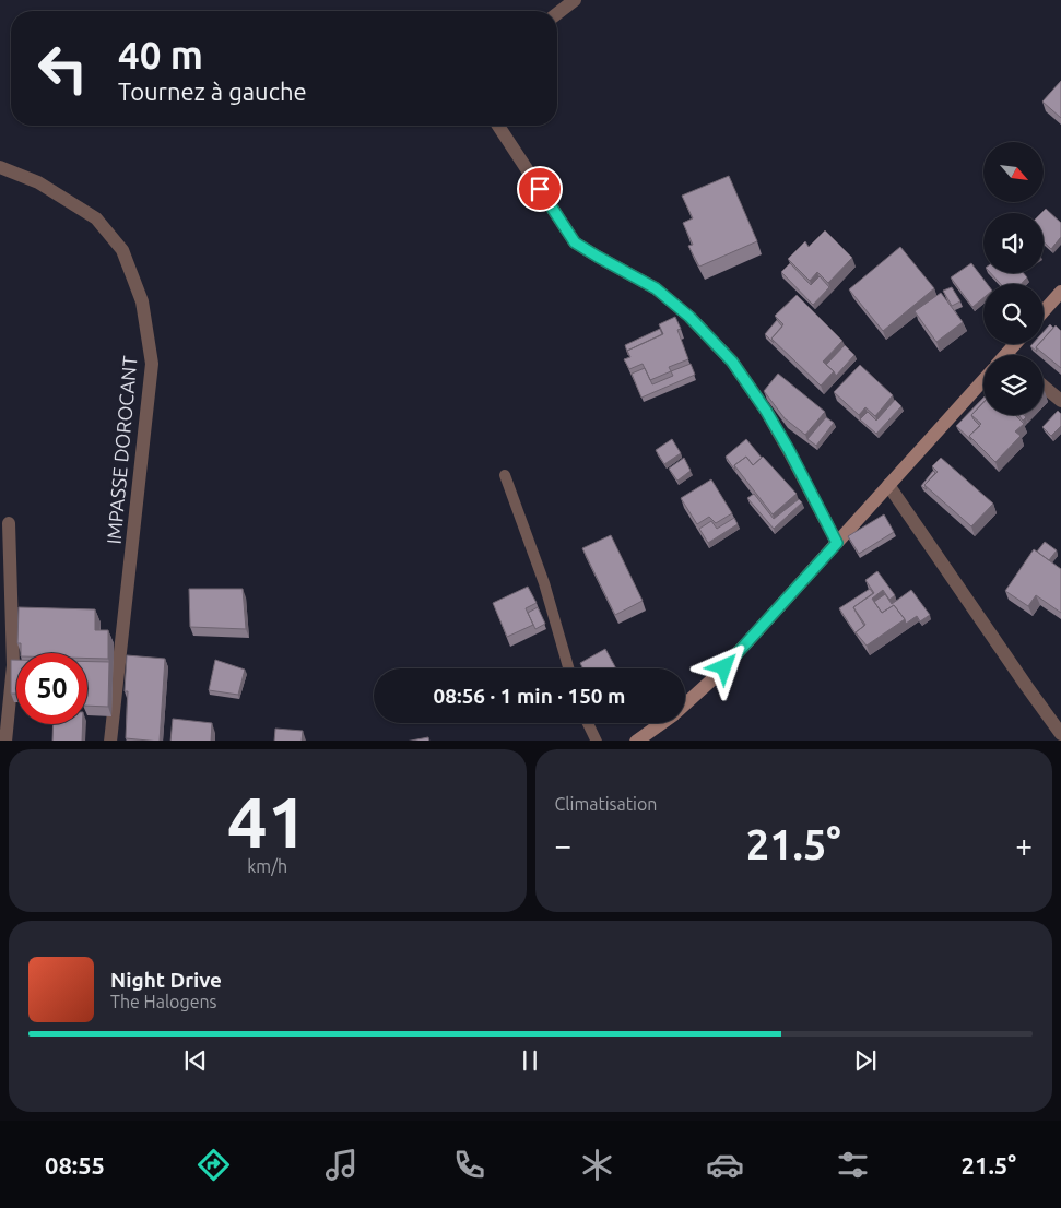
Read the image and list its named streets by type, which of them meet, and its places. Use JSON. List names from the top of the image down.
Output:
{
  "streets": {
    "street": ["IMPASSE DOROCANT"]
  },
  "north": "bottom right",
  "page": {
    "turn": ["40 m", "Tournez à gauche"],
    "limit": "50",
    "trip": "08:56 · 1 min · 150 m",
    "tile": [
      ["41", "km/h"],
      "Climatisation"
    ],
    "heat": ["−", "21.5°", "+"],
    "song": ["Night Drive", "The Halogens"],
    "tabs": ["08:55", "21.5°"]
  }
}
